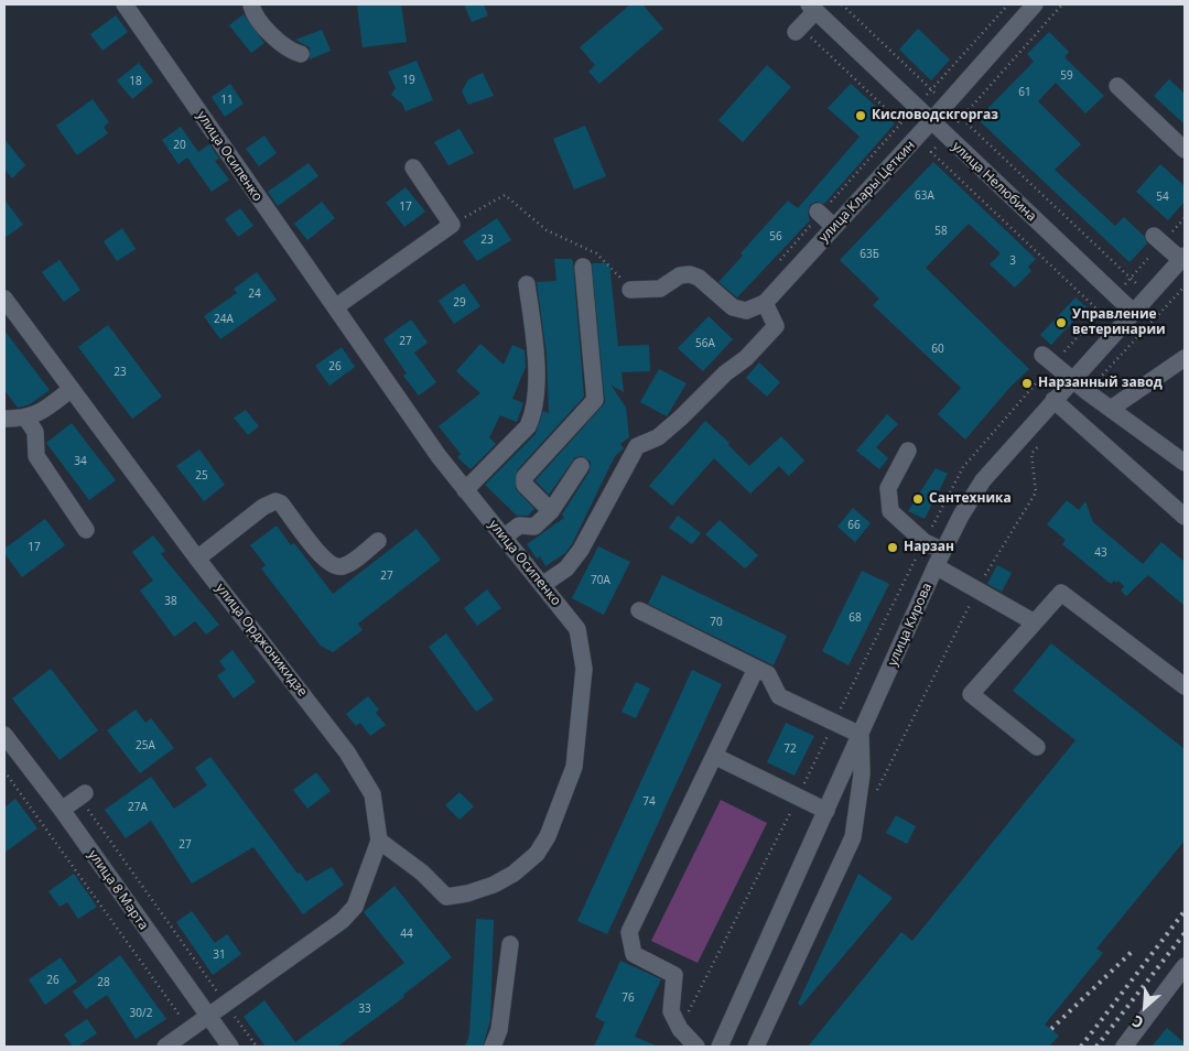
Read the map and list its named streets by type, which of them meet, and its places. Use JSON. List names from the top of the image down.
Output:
{
  "streets": {
    "street": [
      "улица Осипенко",
      "улица Нелюбина",
      "улица Клары Цеткин",
      "улица Кирова",
      "улица Орджоникидзе",
      "улица 8 Марта"
    ]
  },
  "crossings": [
    ["улица Осипенко", "улица Орджоникидзе"],
    ["улица Нелюбина", "улица Клары Цеткин"],
    ["улица Нелюбина", "улица Кирова"]
  ],
  "places": [
    "Кисловодскгоргаз",
    "Управление ветеринарии",
    "Нарзанный завод",
    "Сантехника",
    "Нарзан"
  ],
  "house_numbers": [
    "59",
    "19",
    "18",
    "61",
    "11",
    "20",
    "63А",
    "54",
    "17",
    "58",
    "56",
    "23",
    "63Б",
    "3",
    "24",
    "29",
    "24А",
    "27",
    "56А",
    "60",
    "26",
    "23",
    "34",
    "25",
    "66",
    "17",
    "43",
    "27",
    "70А",
    "38",
    "68",
    "70",
    "25А",
    "72",
    "74",
    "27А",
    "27",
    "44",
    "31",
    "26",
    "28",
    "76",
    "33",
    "30/2"
  ],
  "north": "bottom left"
}
